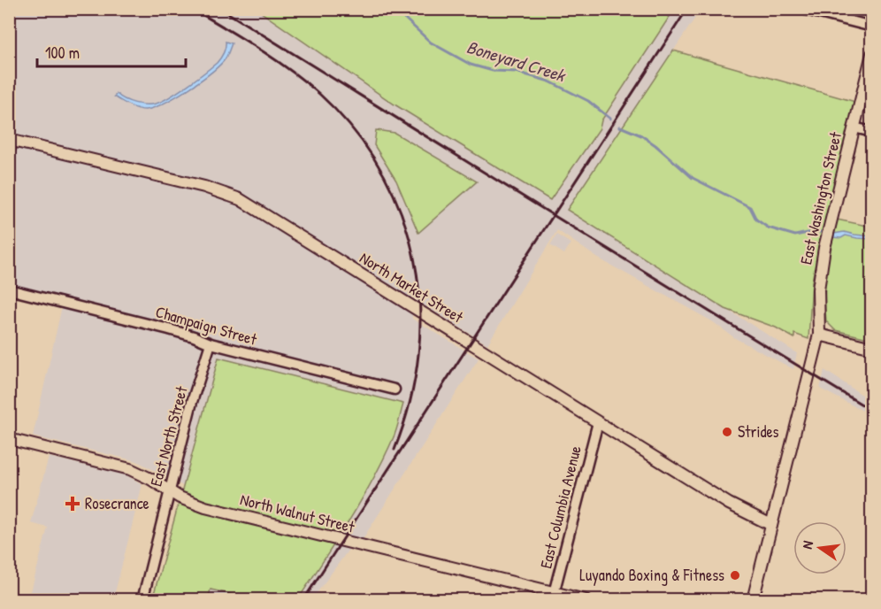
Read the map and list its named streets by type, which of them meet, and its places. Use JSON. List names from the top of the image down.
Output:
{
  "streets": {
    "street": [
      "East Washington Street",
      "North Market Street",
      "Champaign Street",
      "East North Street",
      "East Columbia Avenue",
      "North Walnut Street"
    ]
  },
  "crossings": [
    ["East Washington Street", "North Market Street"],
    ["North Market Street", "East Columbia Avenue"],
    ["Champaign Street", "East North Street"],
    ["East North Street", "North Walnut Street"],
    ["East Columbia Avenue", "North Walnut Street"]
  ],
  "water": ["Boneyard Creek"],
  "places": {
    "other": ["Strides", "Luyando Boxing & Fitness"],
    "health": ["Rosecrance"]
  },
  "scale_bar": "100 m",
  "north": "left"
}
